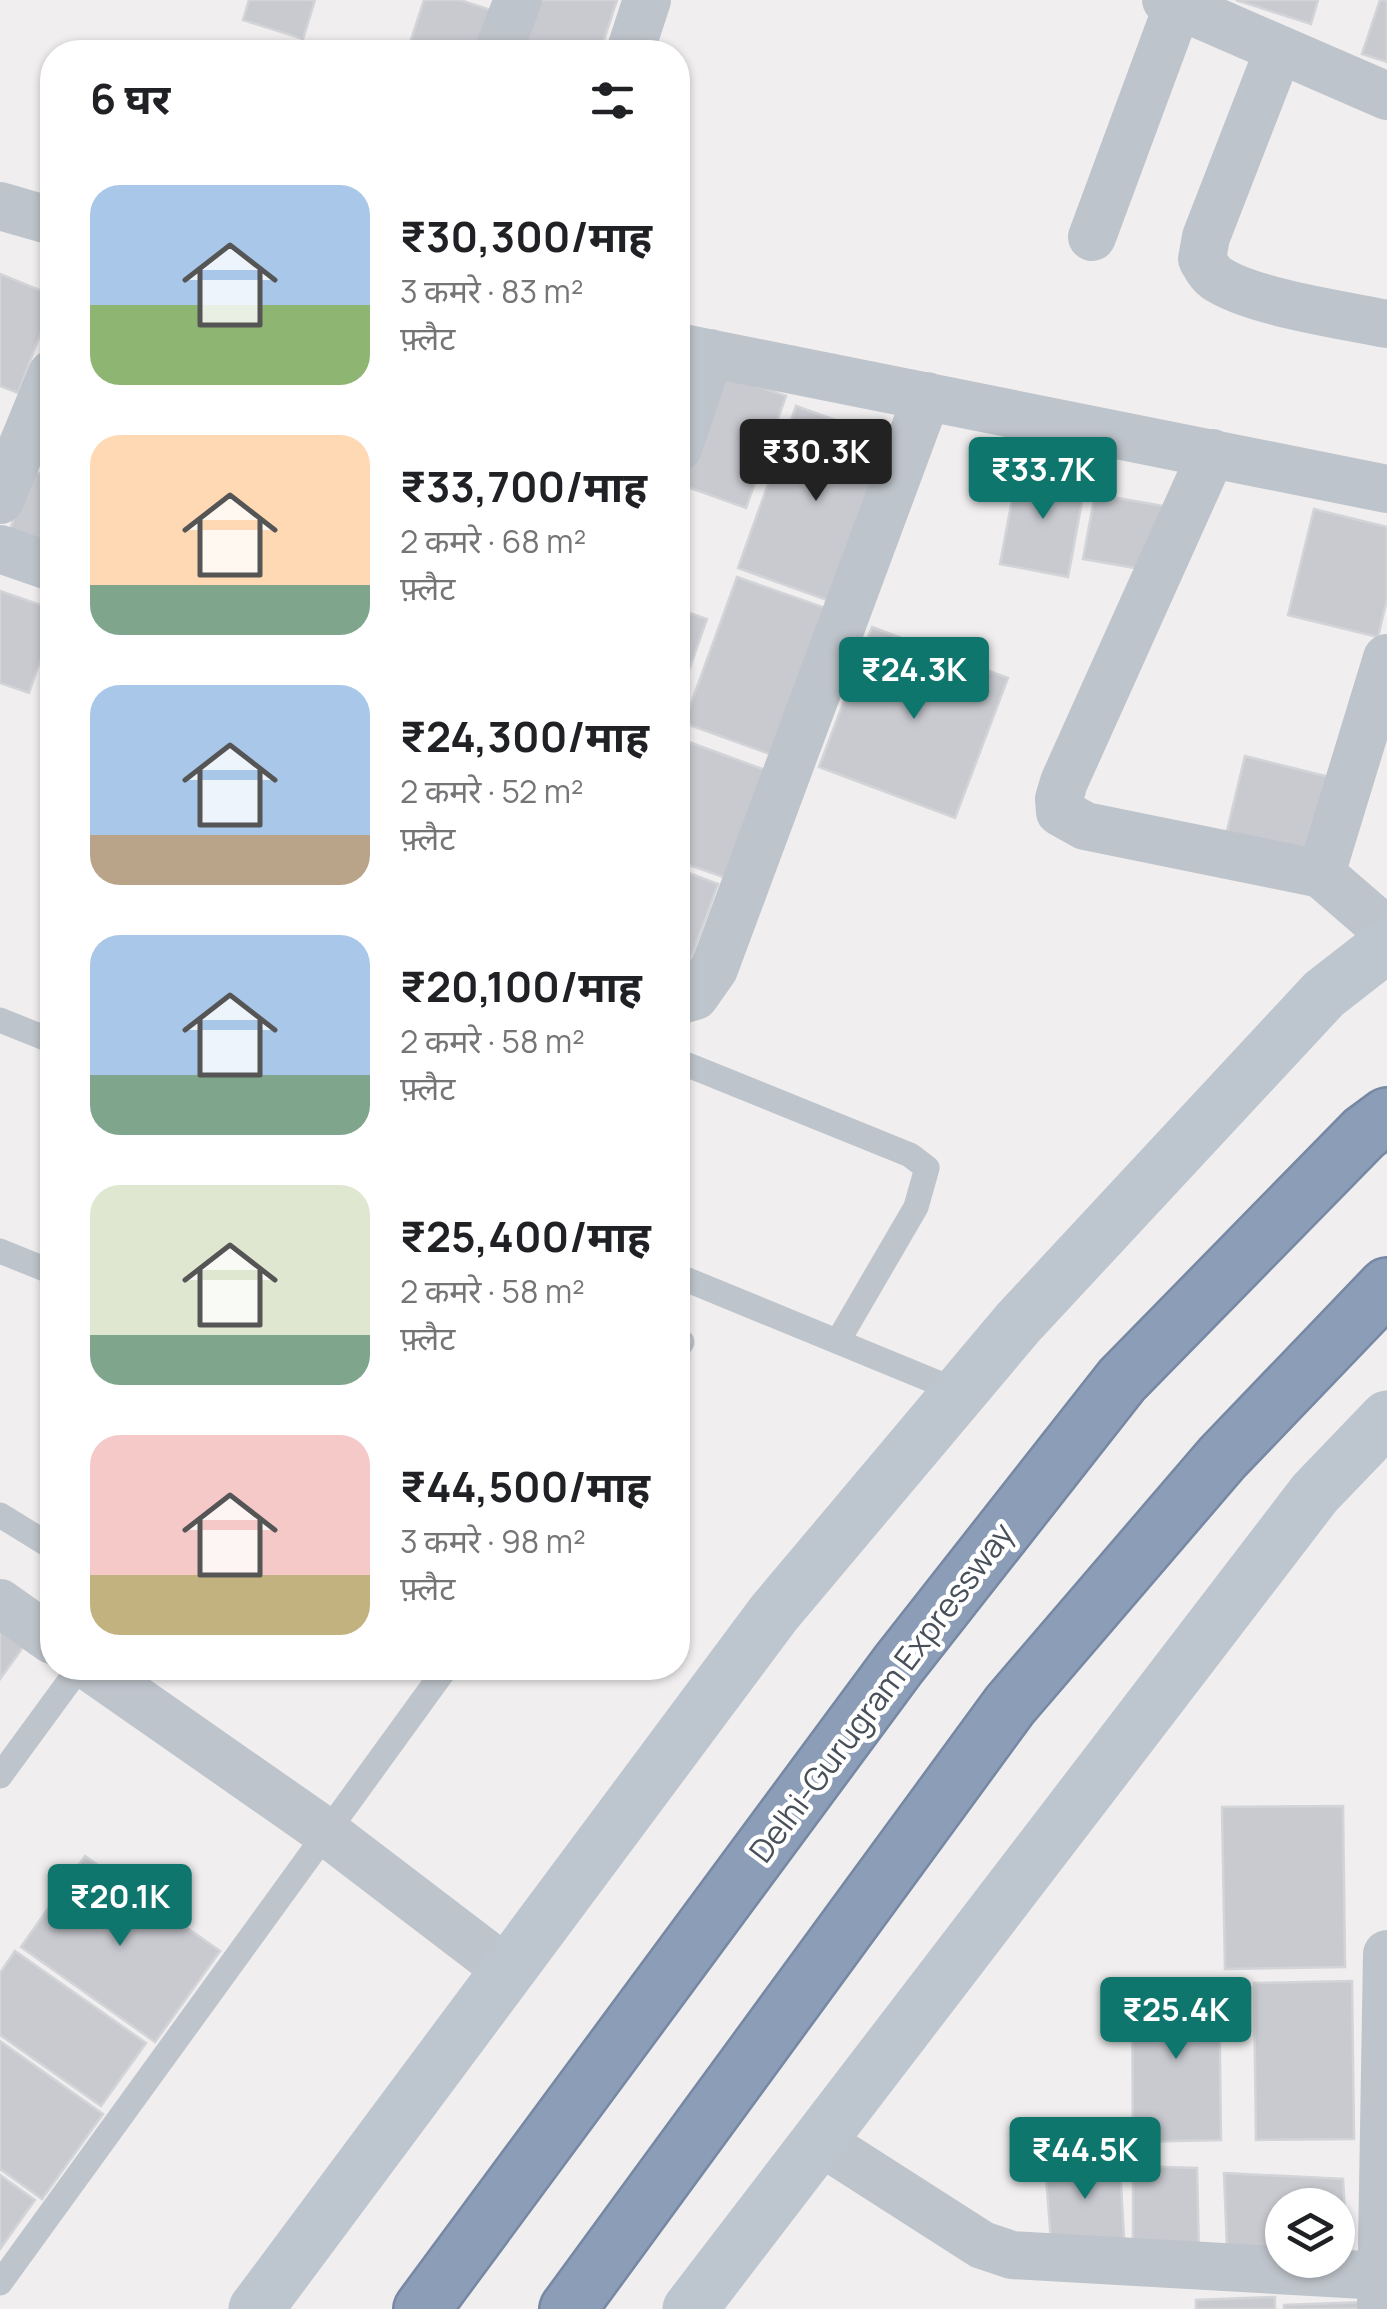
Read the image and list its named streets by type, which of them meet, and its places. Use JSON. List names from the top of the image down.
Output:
{
  "streets": {
    "highway": ["Delhi-Gurugram Expressway"]
  },
  "page": {
    "heading": "6 घर",
    "list": [
      {
        "name": "₹30,300/माह",
        "note": "3 कमरे · 83 m² · फ़्लैट"
      },
      {
        "name": "₹33,700/माह",
        "note": "2 कमरे · 68 m² · फ़्लैट"
      },
      {
        "name": "₹24,300/माह",
        "note": "2 कमरे · 52 m² · फ़्लैट"
      },
      {
        "name": "₹20,100/माह",
        "note": "2 कमरे · 58 m² · फ़्लैट"
      },
      {
        "name": "₹25,400/माह",
        "note": "2 कमरे · 58 m² · फ़्लैट"
      },
      {
        "name": "₹44,500/माह",
        "note": "3 कमरे · 98 m² · फ़्लैट"
      }
    ],
    "price": [
      "₹30.3K",
      "₹33.7K",
      "₹24.3K",
      "₹20.1K",
      "₹25.4K",
      "₹44.5K"
    ]
  }
}
